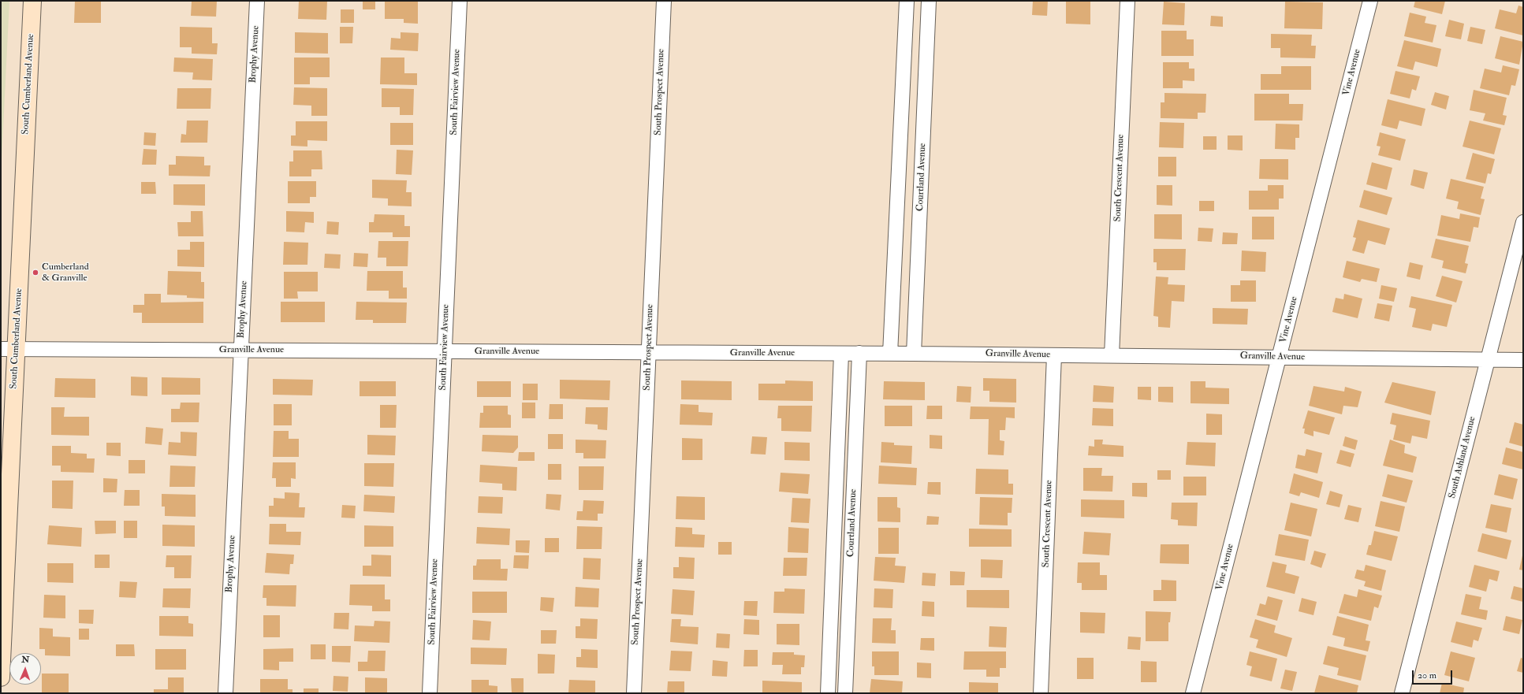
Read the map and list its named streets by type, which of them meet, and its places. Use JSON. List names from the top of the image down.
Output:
{
  "streets": {
    "street": [
      "Brophy Avenue",
      "Vine Avenue",
      "South Cumberland Avenue",
      "South Fairview Avenue",
      "South Prospect Avenue",
      "Courtland Avenue",
      "South Crescent Avenue",
      "Granville Avenue",
      "South Ashland Avenue"
    ]
  },
  "crossings": [
    ["Brophy Avenue", "Granville Avenue"],
    ["Vine Avenue", "Granville Avenue"],
    ["South Cumberland Avenue", "Granville Avenue"],
    ["South Fairview Avenue", "Granville Avenue"],
    ["South Prospect Avenue", "Granville Avenue"],
    ["Courtland Avenue", "Granville Avenue"],
    ["South Crescent Avenue", "Granville Avenue"],
    ["Granville Avenue", "South Ashland Avenue"]
  ],
  "places": ["Cumberland & Granville"],
  "scale_bar": "20 m",
  "north": "top"
}
